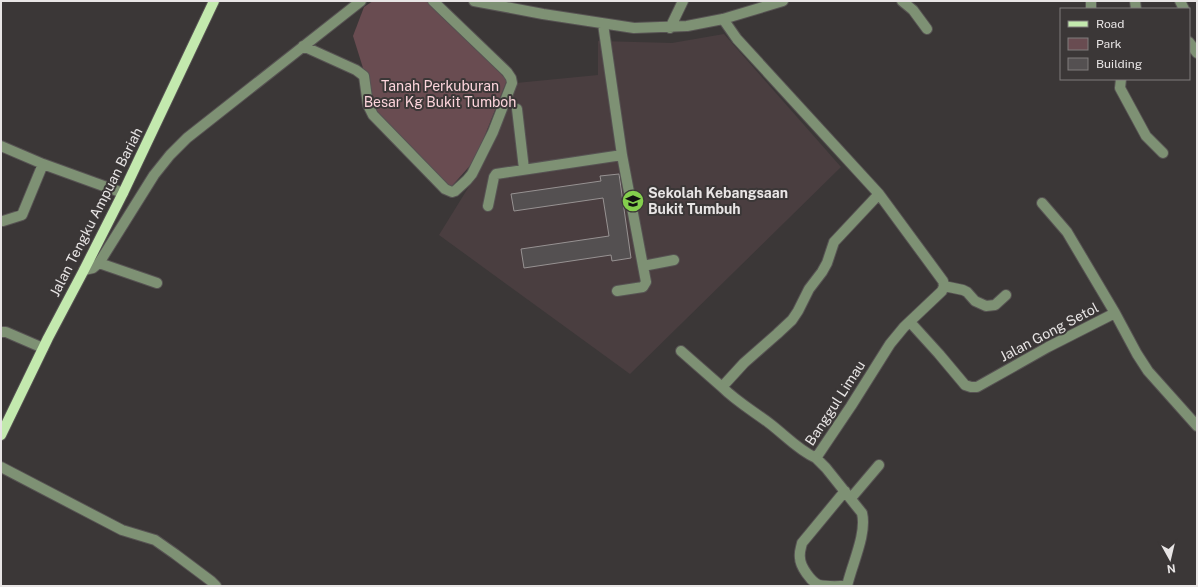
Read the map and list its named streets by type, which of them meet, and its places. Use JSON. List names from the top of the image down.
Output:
{
  "streets": {
    "main road": ["Jalan Tengku Ampuan Bariah"],
    "street": ["Jalan Gong Setol", "Banggul Limau"]
  },
  "crossings": [
    ["Jalan Gong Setol", "Banggul Limau"]
  ],
  "parks": ["Tanah Perkuburan Besar Kg Bukit Tumboh"],
  "places": {
    "school or university": ["Sekolah Kebangsaan Bukit Tumbuh"]
  },
  "legend": ["Road", "Park", "Building"],
  "north": "bottom"
}
